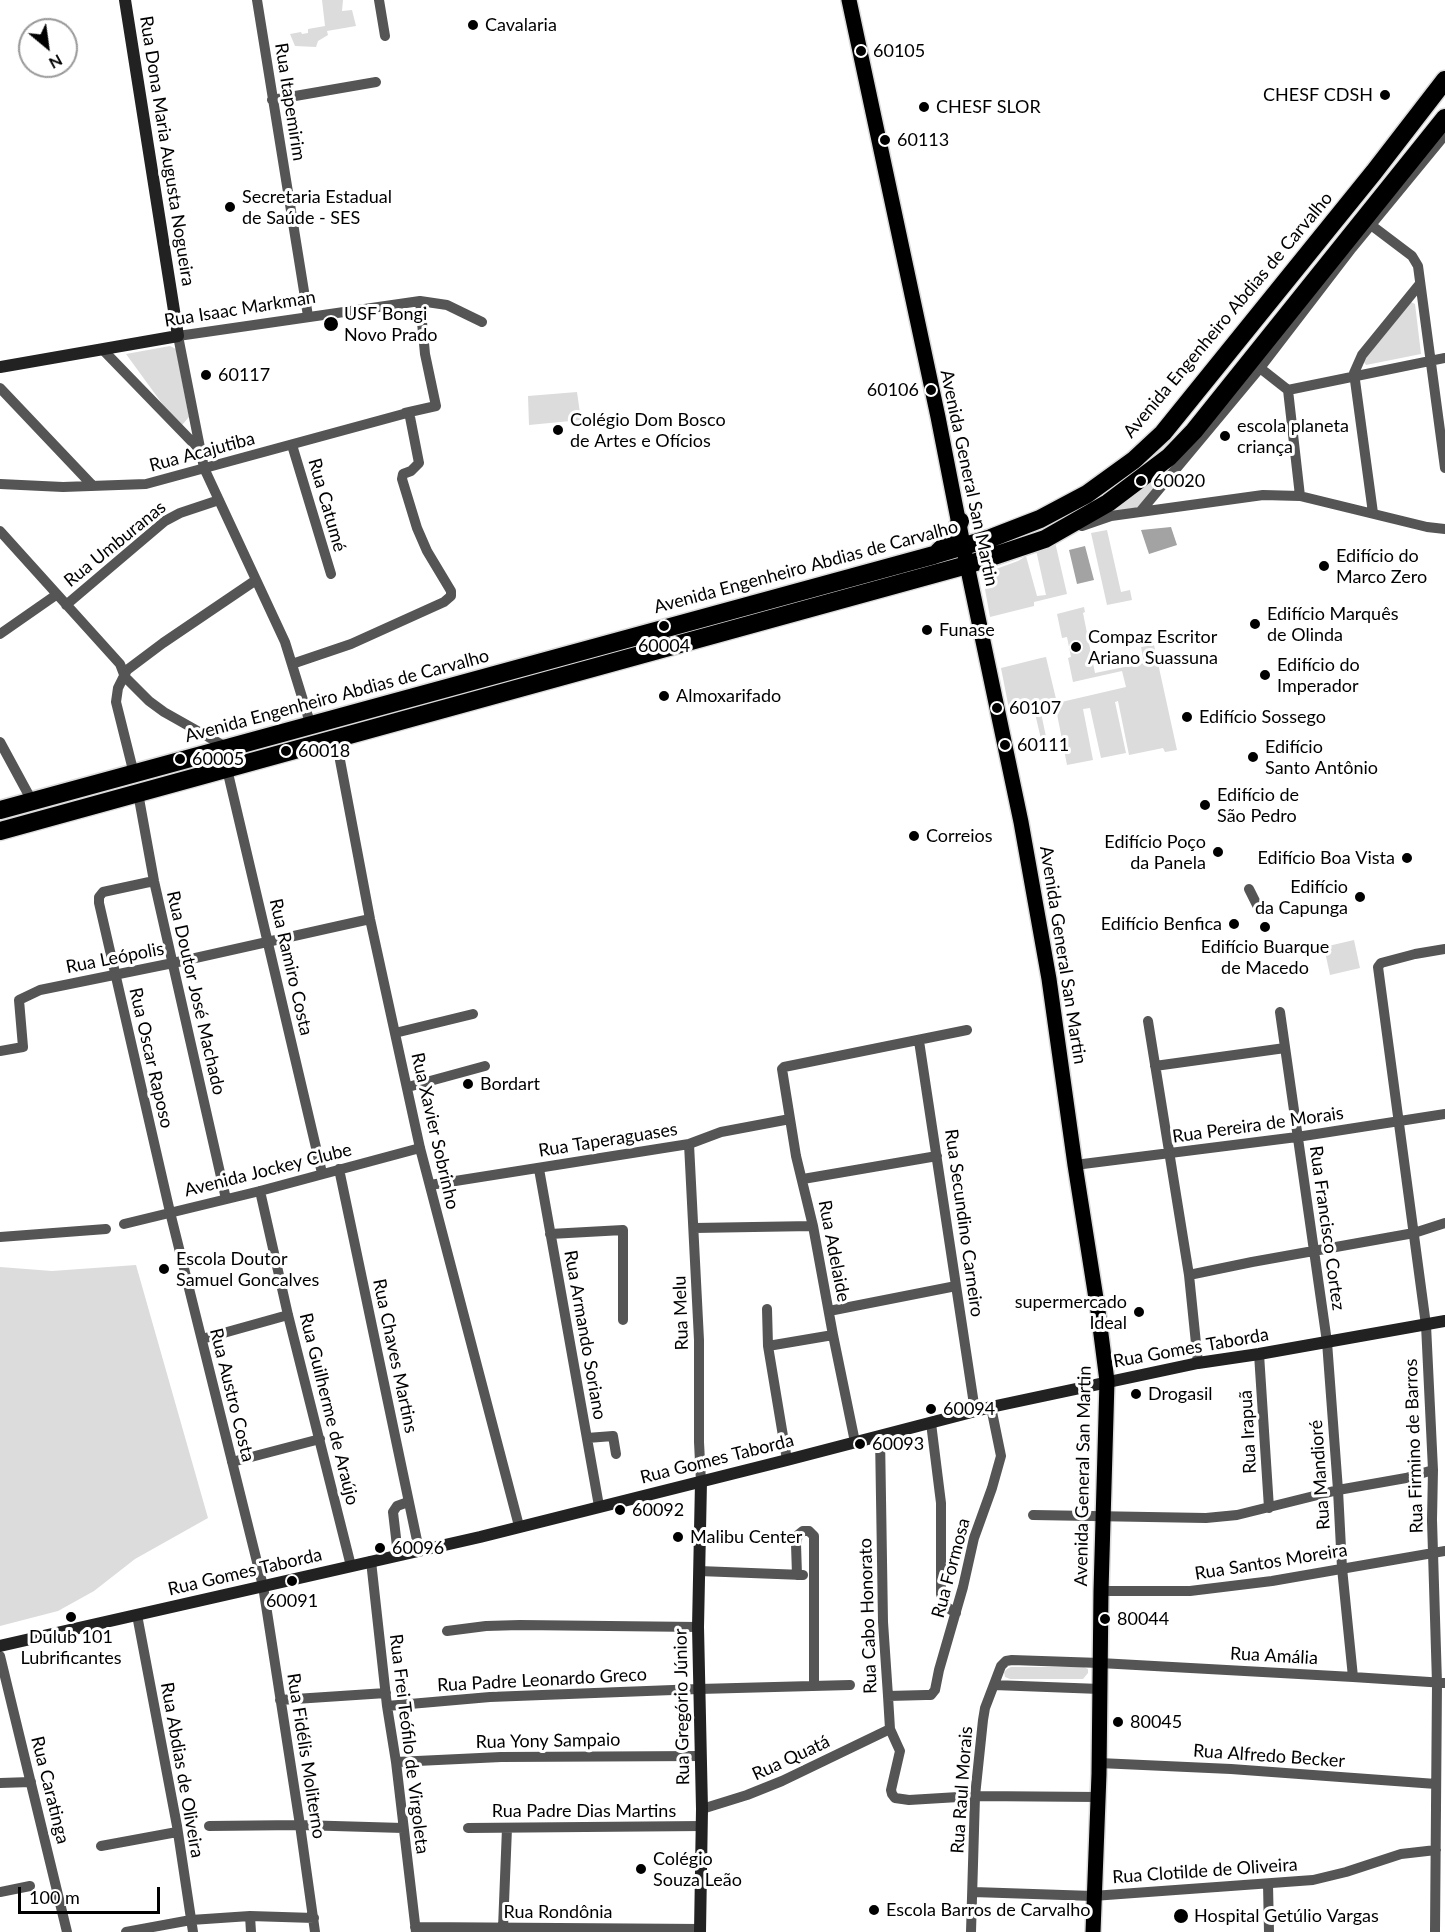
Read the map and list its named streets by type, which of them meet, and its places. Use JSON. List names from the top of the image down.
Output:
{
  "streets": {
    "highway": ["Avenida Engenheiro Abdias de Carvalho"],
    "main road": [
      "Rua Dona Maria Augusta Nogueira",
      "Rua Isaac Markman",
      "Avenida General San Martin",
      "Rua Gomes Taborda",
      "Rua Gregório Júnior"
    ],
    "street": [
      "Rua Itapemirim",
      "Rua Acajutiba",
      "Rua Catumé",
      "Rua Umburanas",
      "Rua Leópolis",
      "Rua Ramiro Costa",
      "Rua Doutor José Machado",
      "Rua Oscar Raposo",
      "Rua Pereira de Morais",
      "Rua Xavier Sobrinho",
      "Rua Taperaguases",
      "Avenida Jockey Clube",
      "Rua Secundino Carneiro",
      "Rua Francisco Cortez",
      "Rua Adelaide",
      "Rua Melu",
      "Rua Armando Soriano",
      "Rua Chaves Martins",
      "Rua Austro Costa",
      "Rua Guilherme de Araújo",
      "Rua Irapuã",
      "Rua Firmino de Barros",
      "Rua Mandioré",
      "Rua Santos Moreira",
      "Rua Formosa",
      "Rua Cabo Honorato",
      "Rua Amália",
      "Rua Padre Leonardo Greco",
      "Rua Yony Sampaio",
      "Rua Frei Teófilo de Virgoleta",
      "Rua Fidélis Moliterno",
      "Rua Alfredo Becker",
      "Rua Quatá",
      "Rua Abdias de Oliveira",
      "Rua Caratinga",
      "Rua Raul Morais",
      "Rua Padre Dias Martins",
      "Rua Clotilde de Oliveira",
      "Rua Rondônia"
    ]
  },
  "crossings": [
    ["Rua Itapemirim", "Rua Isaac Markman"],
    ["Rua Dona Maria Augusta Nogueira", "Rua Isaac Markman"],
    ["Rua Dona Maria Augusta Nogueira", "Avenida Engenheiro Abdias de Carvalho"],
    ["Rua Dona Maria Augusta Nogueira", "Rua Acajutiba"],
    ["Rua Dona Maria Augusta Nogueira", "Rua Umburanas"],
    ["Rua Isaac Markman", "Rua Acajutiba"],
    ["Avenida Engenheiro Abdias de Carvalho", "Avenida General San Martin"],
    ["Rua Acajutiba", "Rua Catumé"],
    ["Avenida General San Martin", "Rua Pereira de Morais"],
    ["Avenida General San Martin", "Rua Gomes Taborda"],
    ["Avenida General San Martin", "Rua Santos Moreira"],
    ["Avenida General San Martin", "Rua Amália"],
    ["Avenida General San Martin", "Rua Alfredo Becker"],
    ["Avenida General San Martin", "Rua Clotilde de Oliveira"],
    ["Rua Leópolis", "Rua Ramiro Costa"],
    ["Rua Leópolis", "Rua Doutor José Machado"],
    ["Rua Leópolis", "Rua Oscar Raposo"],
    ["Rua Leópolis", "Rua Xavier Sobrinho"],
    ["Rua Ramiro Costa", "Avenida Jockey Clube"],
    ["Rua Doutor José Machado", "Rua Oscar Raposo"],
    ["Rua Doutor José Machado", "Avenida Jockey Clube"],
    ["Rua Oscar Raposo", "Avenida Jockey Clube"],
    ["Rua Oscar Raposo", "Rua Austro Costa"],
    ["Rua Pereira de Morais", "Rua Francisco Cortez"],
    ["Rua Pereira de Morais", "Rua Firmino de Barros"],
    ["Rua Xavier Sobrinho", "Rua Taperaguases"],
    ["Rua Xavier Sobrinho", "Avenida Jockey Clube"],
    ["Rua Xavier Sobrinho", "Rua Gomes Taborda"],
    ["Rua Taperaguases", "Rua Adelaide"],
    ["Rua Taperaguases", "Rua Melu"],
    ["Rua Taperaguases", "Rua Armando Soriano"],
    ["Avenida Jockey Clube", "Rua Chaves Martins"],
    ["Avenida Jockey Clube", "Rua Austro Costa"],
    ["Avenida Jockey Clube", "Rua Guilherme de Araújo"],
    ["Rua Secundino Carneiro", "Rua Adelaide"],
    ["Rua Secundino Carneiro", "Rua Gomes Taborda"],
    ["Rua Francisco Cortez", "Rua Gomes Taborda"],
    ["Rua Francisco Cortez", "Rua Mandioré"],
    ["Rua Adelaide", "Rua Gomes Taborda"],
    ["Rua Melu", "Rua Gomes Taborda"],
    ["Rua Melu", "Rua Gregório Júnior"],
    ["Rua Armando Soriano", "Rua Gomes Taborda"],
    ["Rua Gomes Taborda", "Rua Chaves Martins"],
    ["Rua Gomes Taborda", "Rua Austro Costa"],
    ["Rua Gomes Taborda", "Rua Guilherme de Araújo"],
    ["Rua Gomes Taborda", "Rua Irapuã"],
    ["Rua Gomes Taborda", "Rua Firmino de Barros"],
    ["Rua Gomes Taborda", "Rua Mandioré"],
    ["Rua Gomes Taborda", "Rua Formosa"],
    ["Rua Gomes Taborda", "Rua Cabo Honorato"],
    ["Rua Gomes Taborda", "Rua Gregório Júnior"],
    ["Rua Gomes Taborda", "Rua Frei Teófilo de Virgoleta"],
    ["Rua Gomes Taborda", "Rua Fidélis Moliterno"],
    ["Rua Gomes Taborda", "Rua Abdias de Oliveira"],
    ["Rua Austro Costa", "Rua Fidélis Moliterno"],
    ["Rua Firmino de Barros", "Rua Santos Moreira"],
    ["Rua Firmino de Barros", "Rua Amália"],
    ["Rua Firmino de Barros", "Rua Alfredo Becker"],
    ["Rua Firmino de Barros", "Rua Clotilde de Oliveira"],
    ["Rua Mandioré", "Rua Santos Moreira"],
    ["Rua Mandioré", "Rua Amália"],
    ["Rua Formosa", "Rua Cabo Honorato"],
    ["Rua Cabo Honorato", "Rua Quatá"],
    ["Rua Cabo Honorato", "Rua Raul Morais"],
    ["Rua Amália", "Rua Raul Morais"],
    ["Rua Padre Leonardo Greco", "Rua Gregório Júnior"],
    ["Rua Padre Leonardo Greco", "Rua Frei Teófilo de Virgoleta"],
    ["Rua Gregório Júnior", "Rua Yony Sampaio"],
    ["Rua Gregório Júnior", "Rua Quatá"],
    ["Rua Gregório Júnior", "Rua Padre Dias Martins"],
    ["Rua Gregório Júnior", "Rua Rondônia"],
    ["Rua Yony Sampaio", "Rua Frei Teófilo de Virgoleta"],
    ["Rua Frei Teófilo de Virgoleta", "Rua Rondônia"],
    ["Rua Raul Morais", "Rua Clotilde de Oliveira"]
  ],
  "places": [
    "Cavalaria",
    "60105",
    "CHESF CDSH",
    "CHESF SLOR",
    "60113",
    "Secretaria Estadual de Saúde - SES",
    "USF Bongi Novo Prado",
    "60117",
    "60106",
    "Colégio Dom Bosco de Artes e Ofícios",
    "escola planeta criança",
    "60020",
    "Edifício do Marco Zero",
    "Edifício Marquês de Olinda",
    "60004",
    "Funase",
    "Compaz Escritor Ariano Suassuna",
    "Edifício do Imperador",
    "Almoxarifado",
    "60107",
    "Edifício Sossego",
    "60111",
    "60018",
    "Edifício Santo Antônio",
    "60005",
    "Edifício de São Pedro",
    "Correios",
    "Edifício Poço da Panela",
    "Edifício Boa Vista",
    "Edifício da Capunga",
    "Edifício Benfica",
    "Edifício Buarque de Macedo",
    "Bordart",
    "Escola Doutor Samuel Goncalves",
    "supermercado Ideal",
    "Drogasil",
    "60094",
    "60093",
    "60092",
    "Malibu Center",
    "60096",
    "60091",
    "Dulub 101 Lubrificantes",
    "80044",
    "80045",
    "Colégio Souza Leão",
    "Escola Barros de Carvalho",
    "Hospital Getúlio Vargas"
  ],
  "scale_bar": "100 m",
  "north": "bottom right"
}
